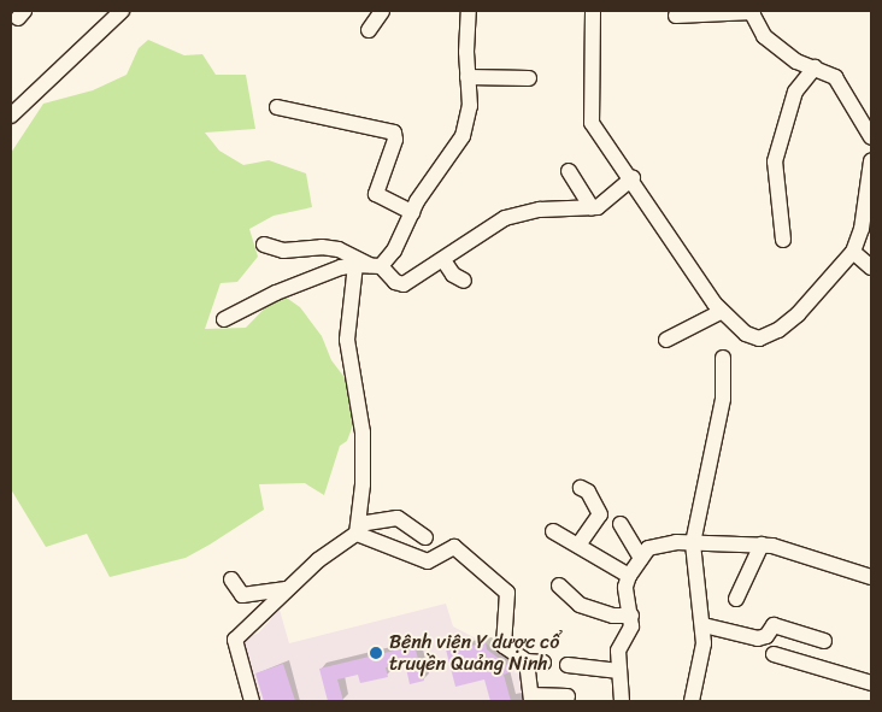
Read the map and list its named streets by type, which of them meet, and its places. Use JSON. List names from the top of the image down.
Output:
{
  "places": ["Bệnh viện Y dược cổ truyền Quảng Ninh"]
}
